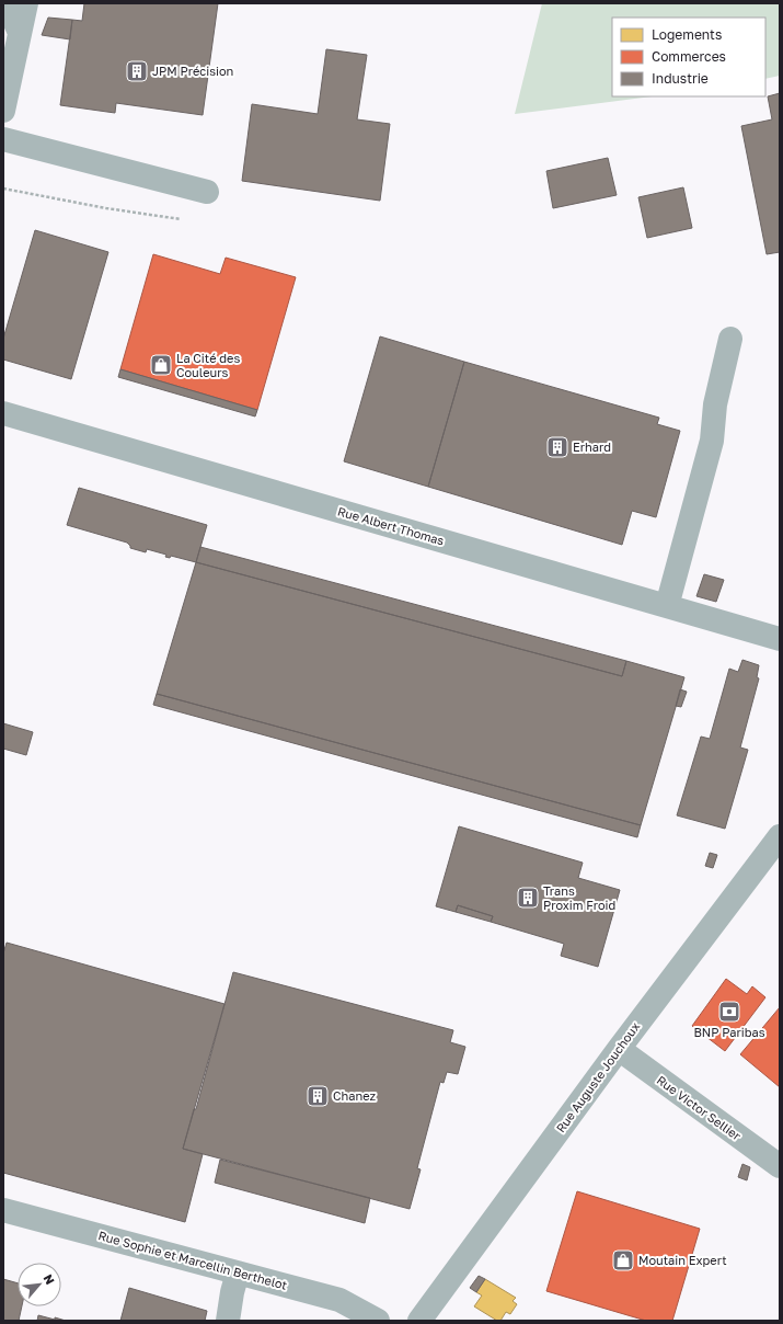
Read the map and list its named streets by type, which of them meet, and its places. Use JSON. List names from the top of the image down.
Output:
{
  "streets": {
    "street": [
      "Rue Albert Thomas",
      "Rue Auguste Jouchoux",
      "Rue Victor Sellier",
      "Rue Sophie et Marcellin Berthelot"
    ]
  },
  "crossings": [
    ["Rue Auguste Jouchoux", "Rue Victor Sellier"]
  ],
  "places": {
    "building": [
      "JPM Précision",
      "Erhard",
      "Trans Proxim Froid",
      "Chanez"
    ],
    "shop": ["La Cité des Couleurs", "Moutain Expert"],
    "bank": ["BNP Paribas"]
  },
  "legend": ["Logements", "Commerces", "Industrie"],
  "north": "top right"
}
